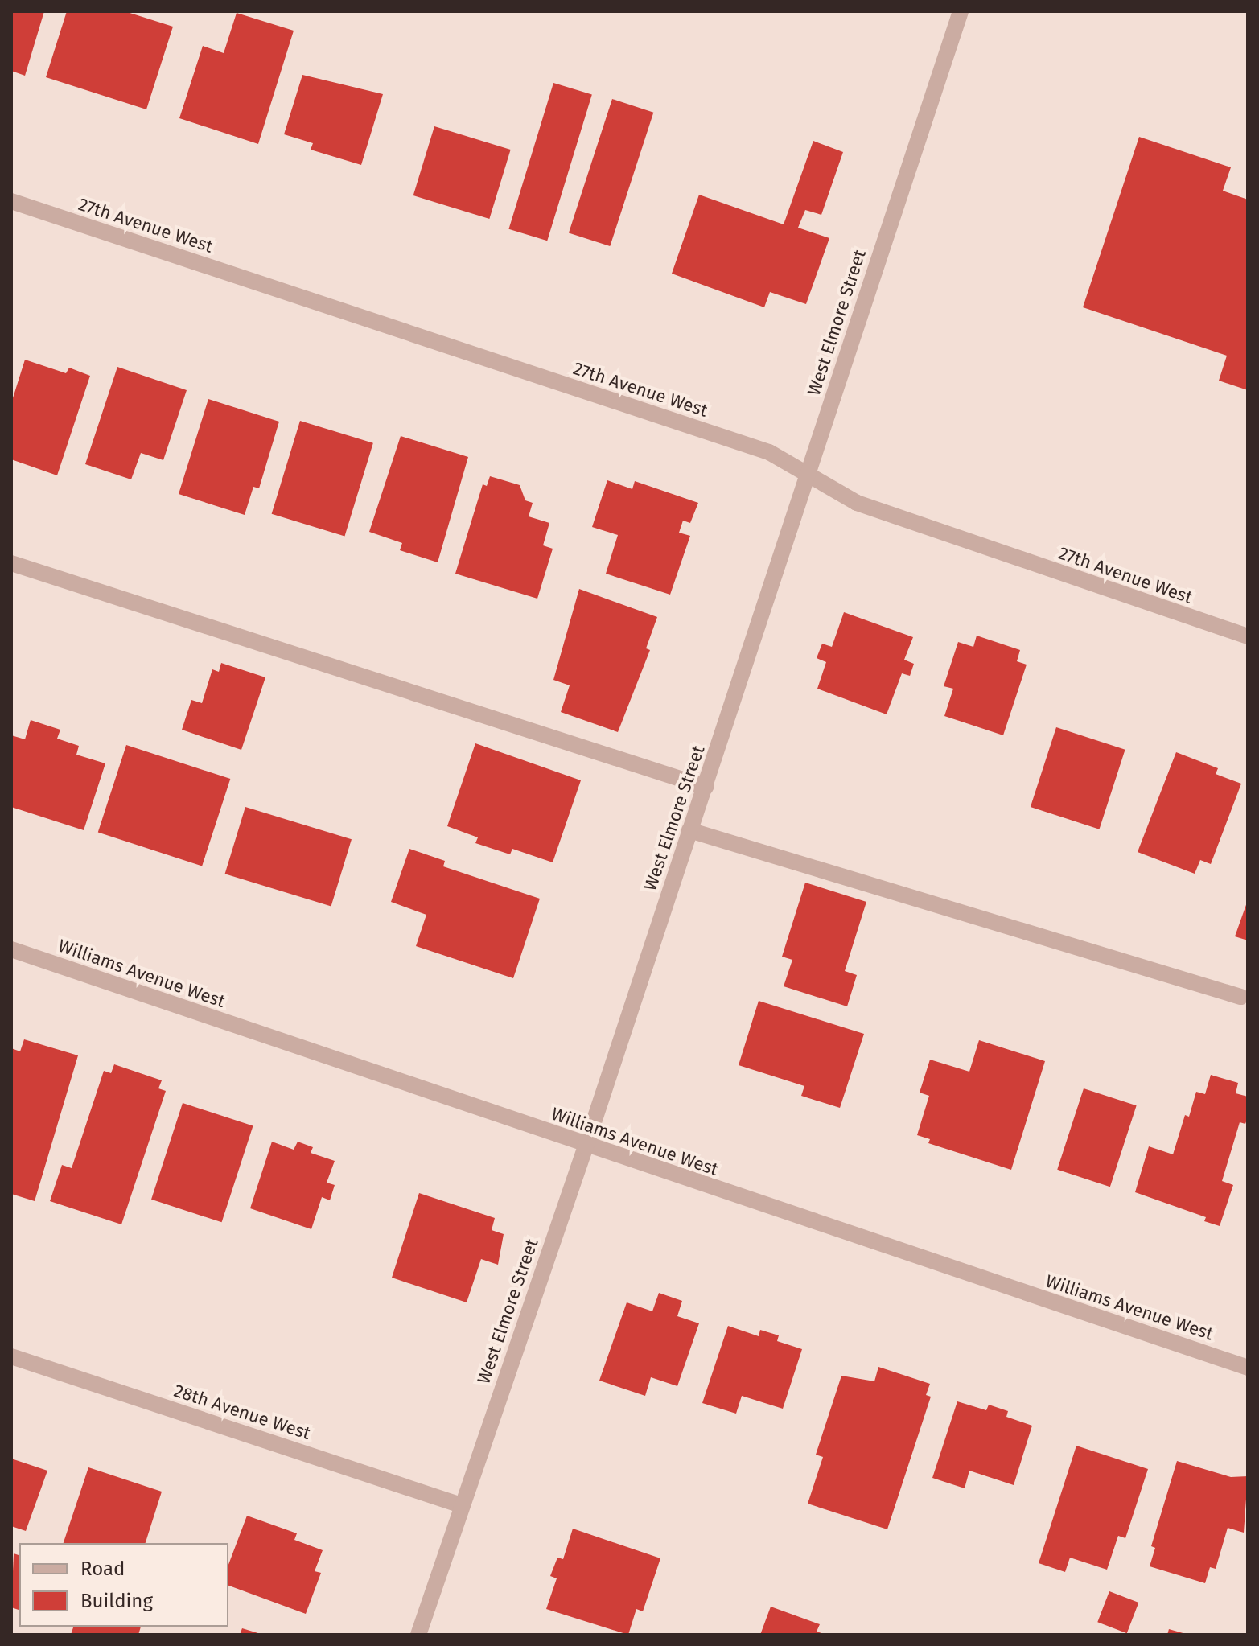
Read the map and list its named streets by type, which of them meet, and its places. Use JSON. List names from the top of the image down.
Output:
{
  "streets": {
    "street": [
      "27th Avenue West",
      "West Elmore Street",
      "Williams Avenue West",
      "28th Avenue West"
    ]
  },
  "crossings": [
    ["27th Avenue West", "West Elmore Street"],
    ["West Elmore Street", "Williams Avenue West"],
    ["West Elmore Street", "28th Avenue West"]
  ],
  "legend": ["Road", "Building"]
}
